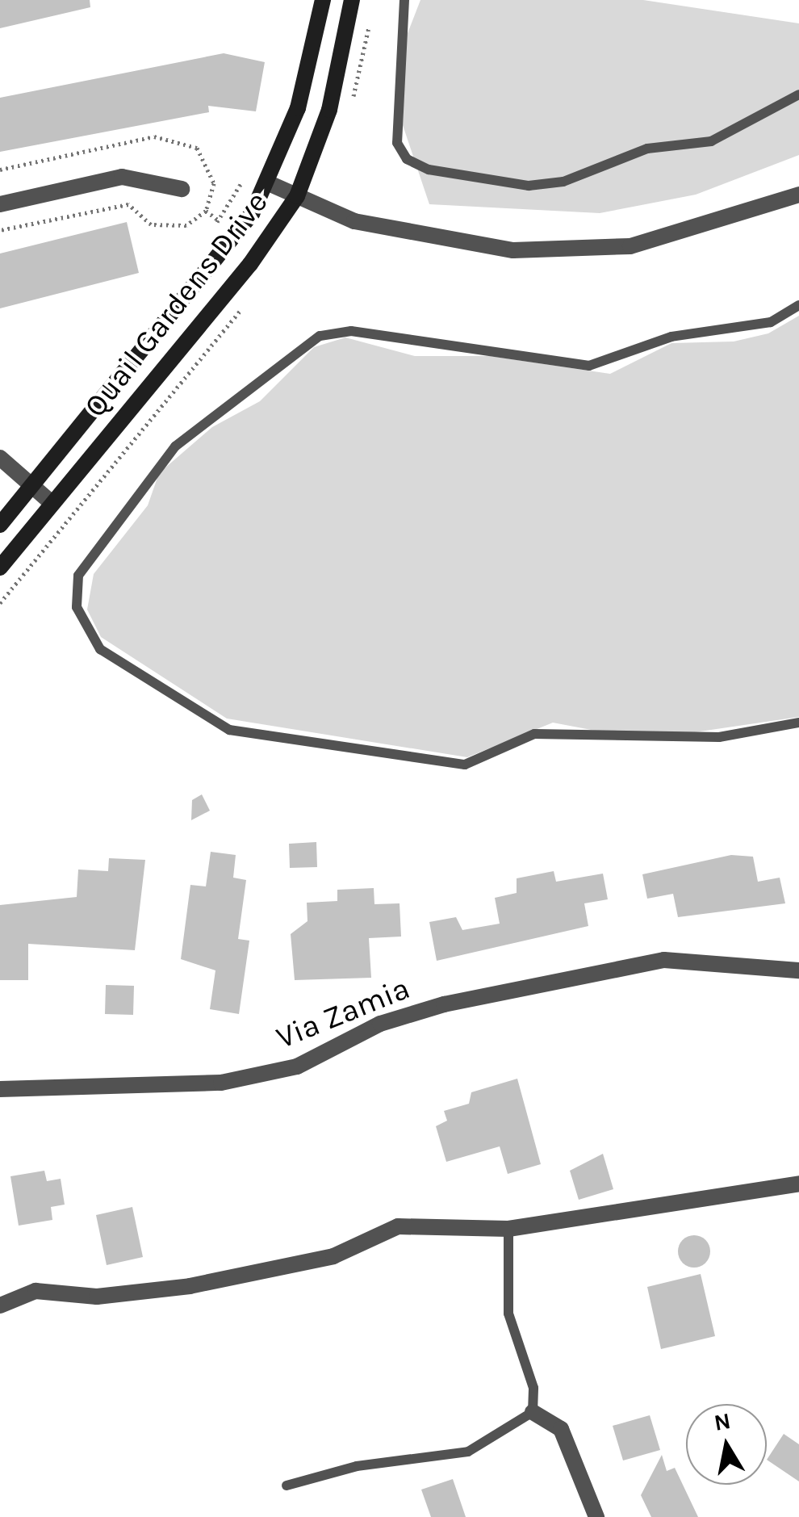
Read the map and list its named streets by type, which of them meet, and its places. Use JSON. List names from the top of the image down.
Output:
{
  "streets": {
    "main road": ["Quail Gardens Drive"],
    "street": ["Via Zamia"]
  },
  "north": "top"
}
